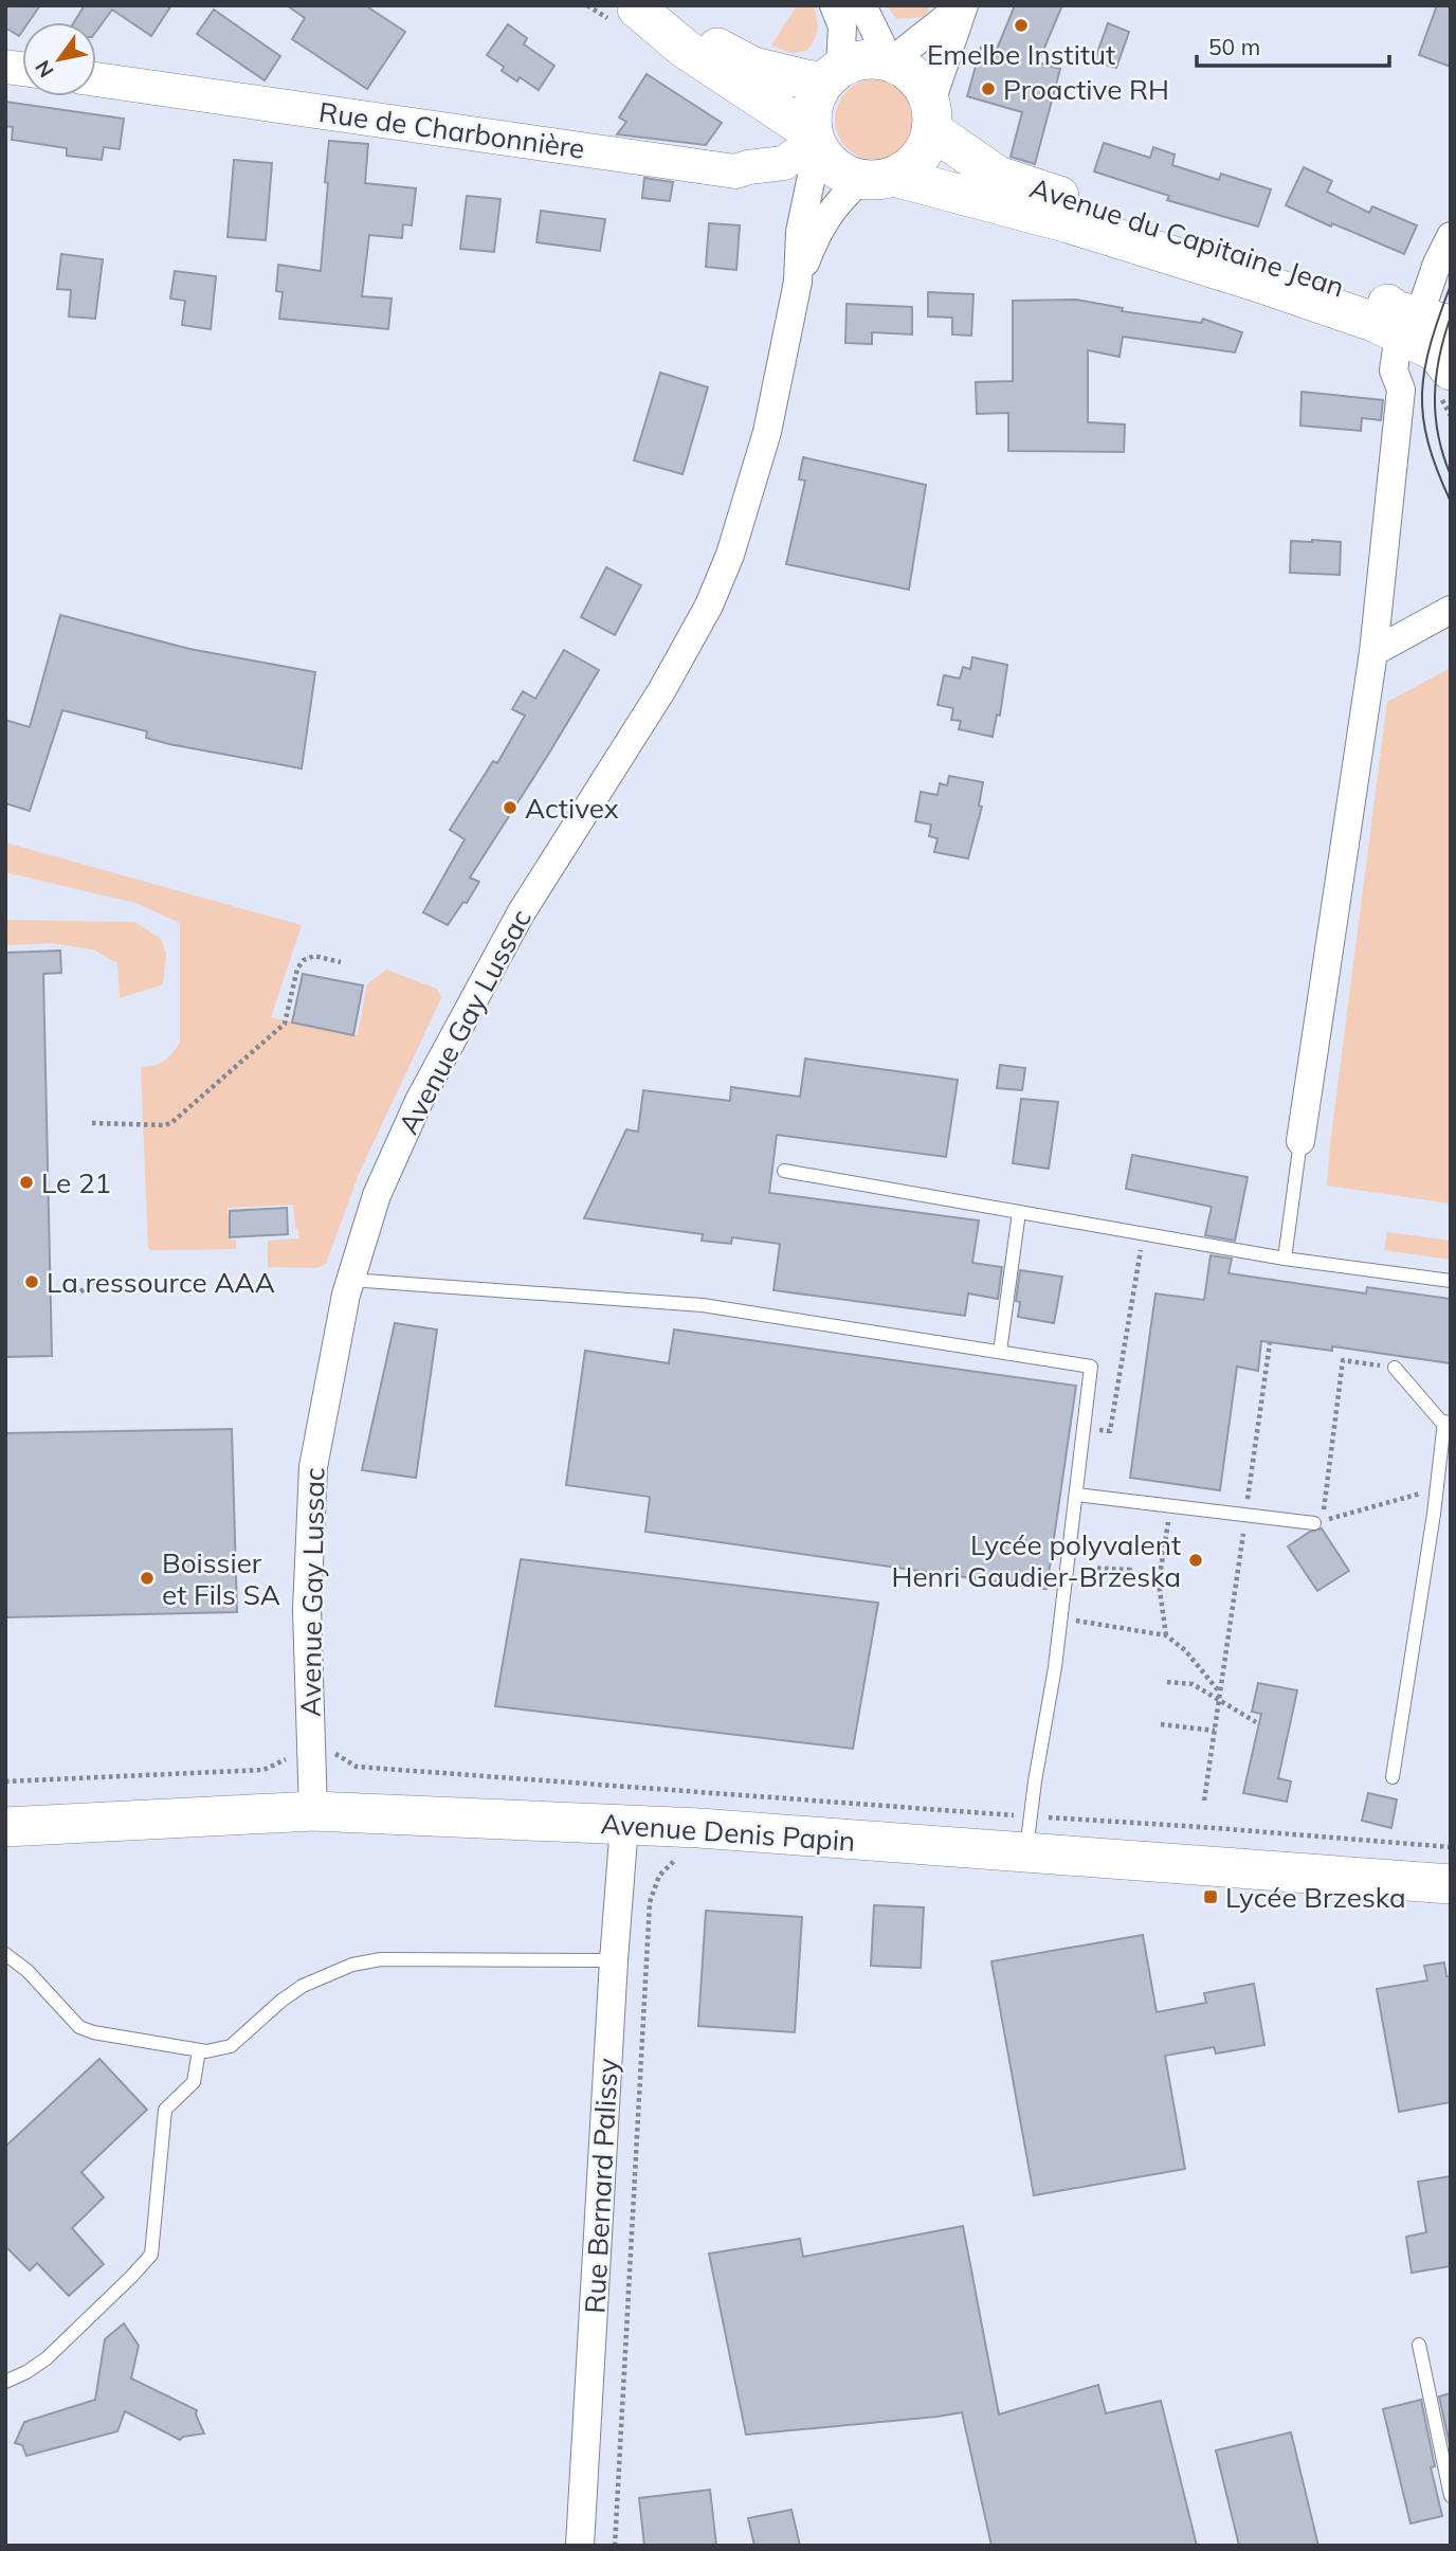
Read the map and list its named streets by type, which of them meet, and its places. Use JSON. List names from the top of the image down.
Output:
{
  "streets": {
    "main road": ["Avenue du Capitaine Jean", "Avenue Denis Papin"],
    "street": ["Rue de Charbonnière", "Avenue Gay Lussac", "Rue Bernard Palissy"]
  },
  "crossings": [
    ["Rue de Charbonnière", "Avenue du Capitaine Jean"],
    ["Rue de Charbonnière", "Avenue Gay Lussac"],
    ["Avenue du Capitaine Jean", "Avenue Gay Lussac"],
    ["Avenue Gay Lussac", "Avenue Denis Papin"],
    ["Avenue Denis Papin", "Rue Bernard Palissy"]
  ],
  "places": {
    "other": [
      "Emelbe Institut",
      "Proactive RH",
      "Activex",
      "Le 21",
      "La ressource AAA",
      "Lycée polyvalent Henri Gaudier-Brzeska",
      "Boissier et Fils SA"
    ],
    "transit": ["Lycée Brzeska"]
  },
  "scale_bar": "50 m",
  "north": "bottom left"
}
